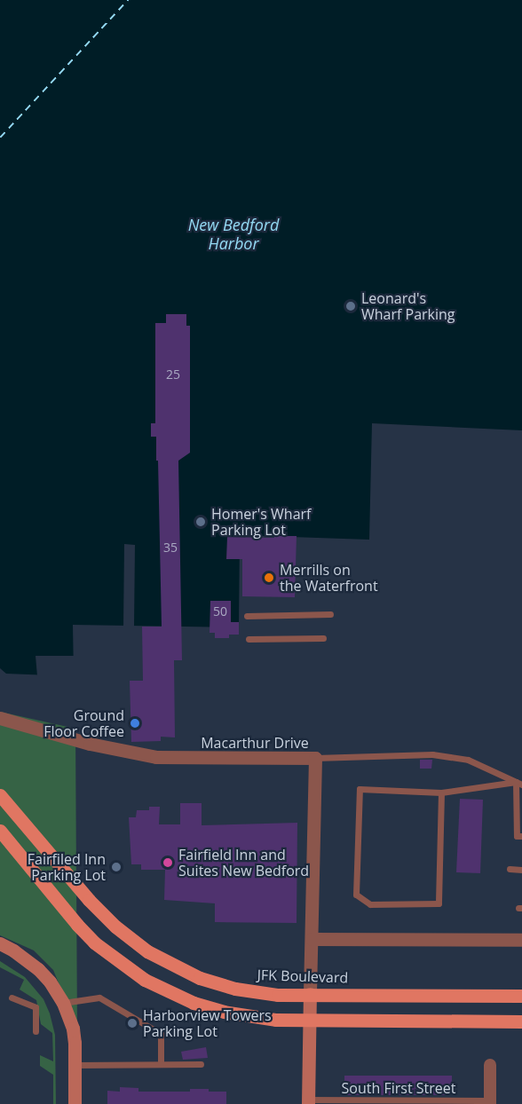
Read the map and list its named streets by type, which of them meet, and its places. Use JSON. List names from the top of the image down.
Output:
{
  "streets": {
    "main road": ["JFK Boulevard"],
    "street": ["Macarthur Drive"],
    "lane": ["South First Street"]
  },
  "crossings": [
    ["Macarthur Drive", "JFK Boulevard"]
  ],
  "water": ["New Bedford Harbor"],
  "places": [
    "Leonard's Wharf Parking",
    "Homer's Wharf Parking Lot",
    "Merrills on the Waterfront",
    "Ground Floor Coffee",
    "Fairfield Inn and Suites New Bedford",
    "Fairfiled Inn Parking Lot",
    "Harborview Towers Parking Lot"
  ],
  "house_numbers": ["25", "35", "50"]
}
